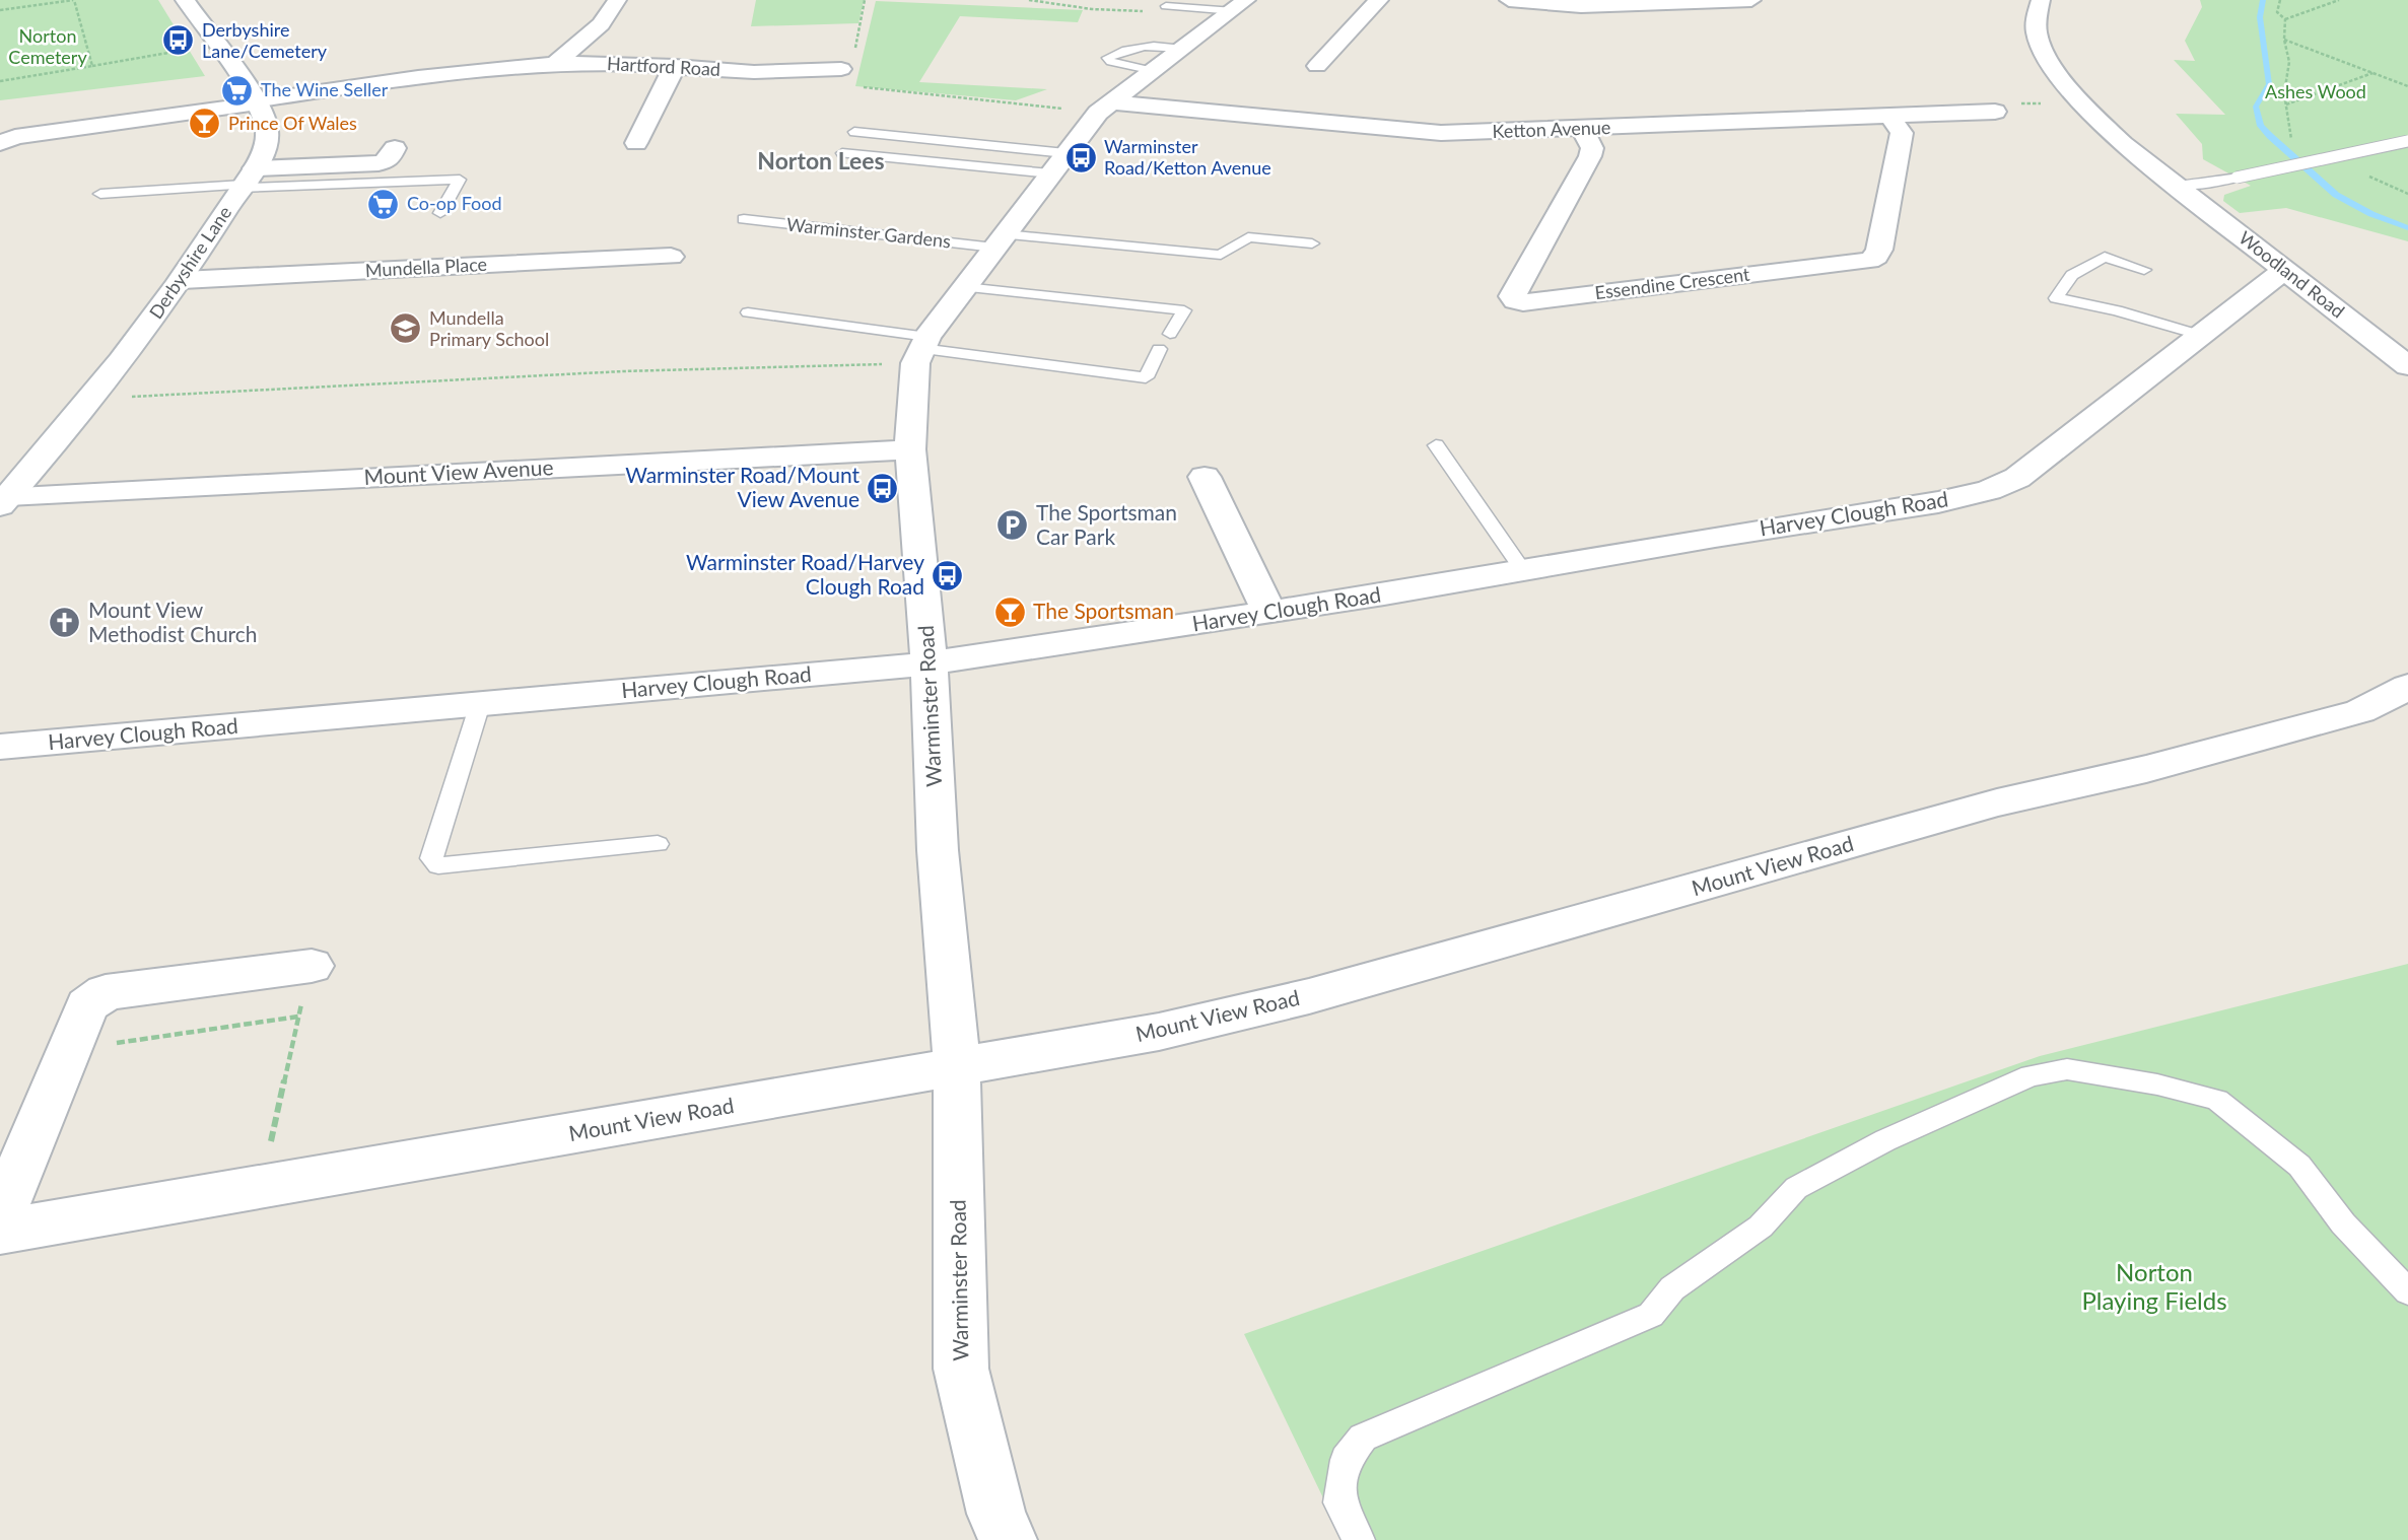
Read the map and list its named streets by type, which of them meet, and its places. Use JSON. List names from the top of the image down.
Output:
{
  "streets": {
    "street": [
      "Hartford Road",
      "Ketton Avenue",
      "Derbyshire Lane",
      "Mundella Place",
      "Woodland Road",
      "Essendine Crescent",
      "Mount View Avenue",
      "Harvey Clough Road",
      "Warminster Road",
      "Mount View Road"
    ],
    "lane": ["Warminster Gardens"]
  },
  "crossings": [
    ["Hartford Road", "Derbyshire Lane"],
    ["Ketton Avenue", "Essendine Crescent"],
    ["Derbyshire Lane", "Mundella Place"],
    ["Derbyshire Lane", "Mount View Avenue"],
    ["Woodland Road", "Harvey Clough Road"],
    ["Mount View Avenue", "Warminster Road"],
    ["Harvey Clough Road", "Warminster Road"],
    ["Warminster Road", "Mount View Road"]
  ],
  "districts": ["Norton Lees"],
  "parks": ["Norton Cemetery", "Ashes Wood", "Norton Playing Fields"],
  "places": {
    "bus stop": [
      "Derbyshire Lane/Cemetery",
      "Warminster Road/Ketton Avenue",
      "Warminster Road/Mount View Avenue",
      "Warminster Road/Harvey Clough Road"
    ],
    "supermarket": ["The Wine Seller", "Co-op Food"],
    "bar": ["Prince Of Wales", "The Sportsman"],
    "school or university": ["Mundella Primary School"],
    "parking": ["The Sportsman Car Park"],
    "church": ["Mount View Methodist Church"]
  }
}
